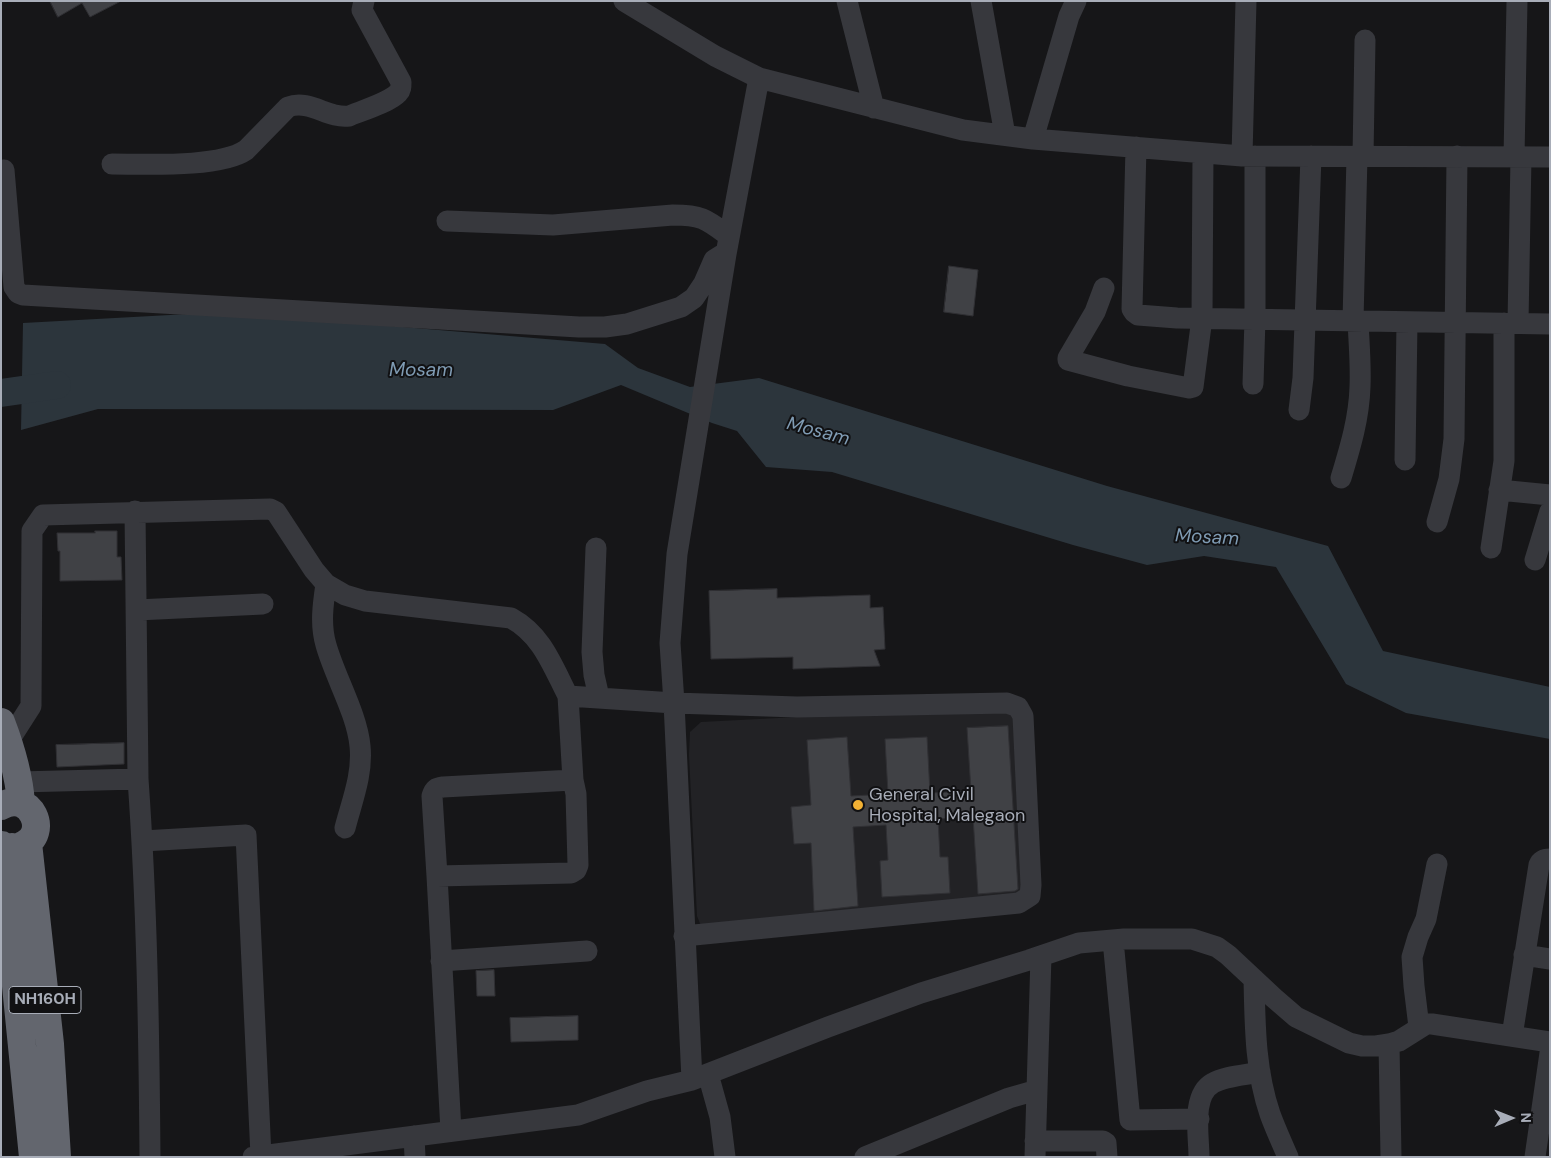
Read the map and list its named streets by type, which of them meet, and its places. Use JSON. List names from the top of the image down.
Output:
{
  "streets": {
    "highway": ["NH160H"]
  },
  "water": ["Mosam"],
  "places": ["General Civil Hospital, Malegaon"],
  "north": "right"
}
